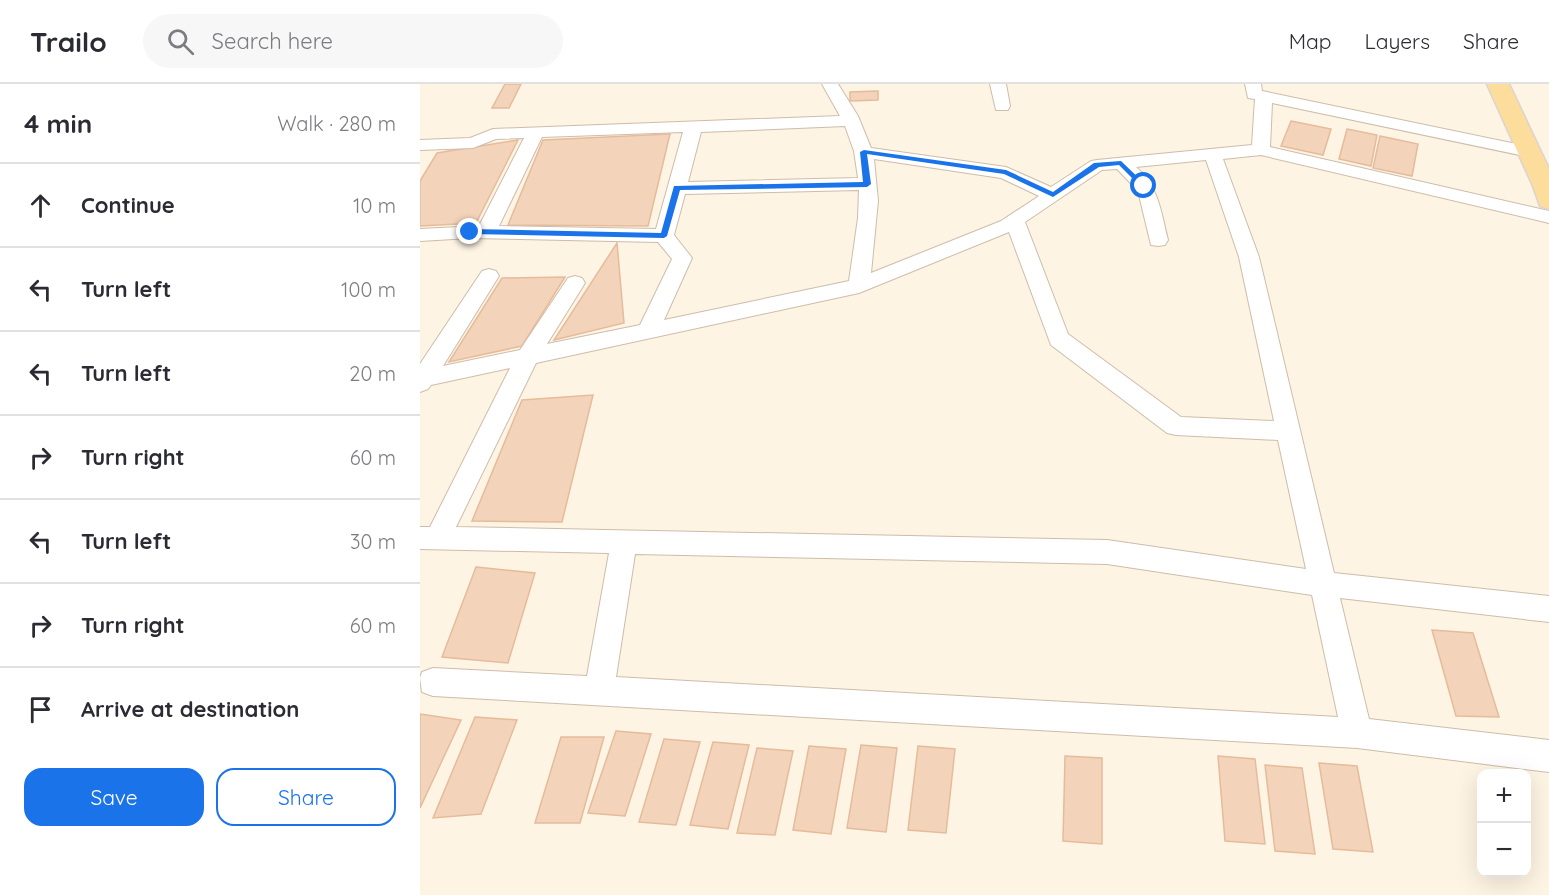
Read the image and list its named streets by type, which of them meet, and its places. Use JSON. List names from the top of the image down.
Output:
{
  "page": {
    "header": "Trailo",
    "search": "Search here",
    "nav": ["Map", "Layers", "Share"],
    "heading": ["4 min", "Walk · 280 m"],
    "list": [
      ["Continue", "10 m"],
      ["Turn left", "100 m"],
      ["Turn left", "20 m"],
      ["Turn right", "60 m"],
      ["Turn left", "30 m"],
      ["Turn right", "60 m"],
      "Arrive at destination"
    ],
    "buttons": ["Save", "Share"],
    "map_buttons": ["+", "−"]
  }
}
